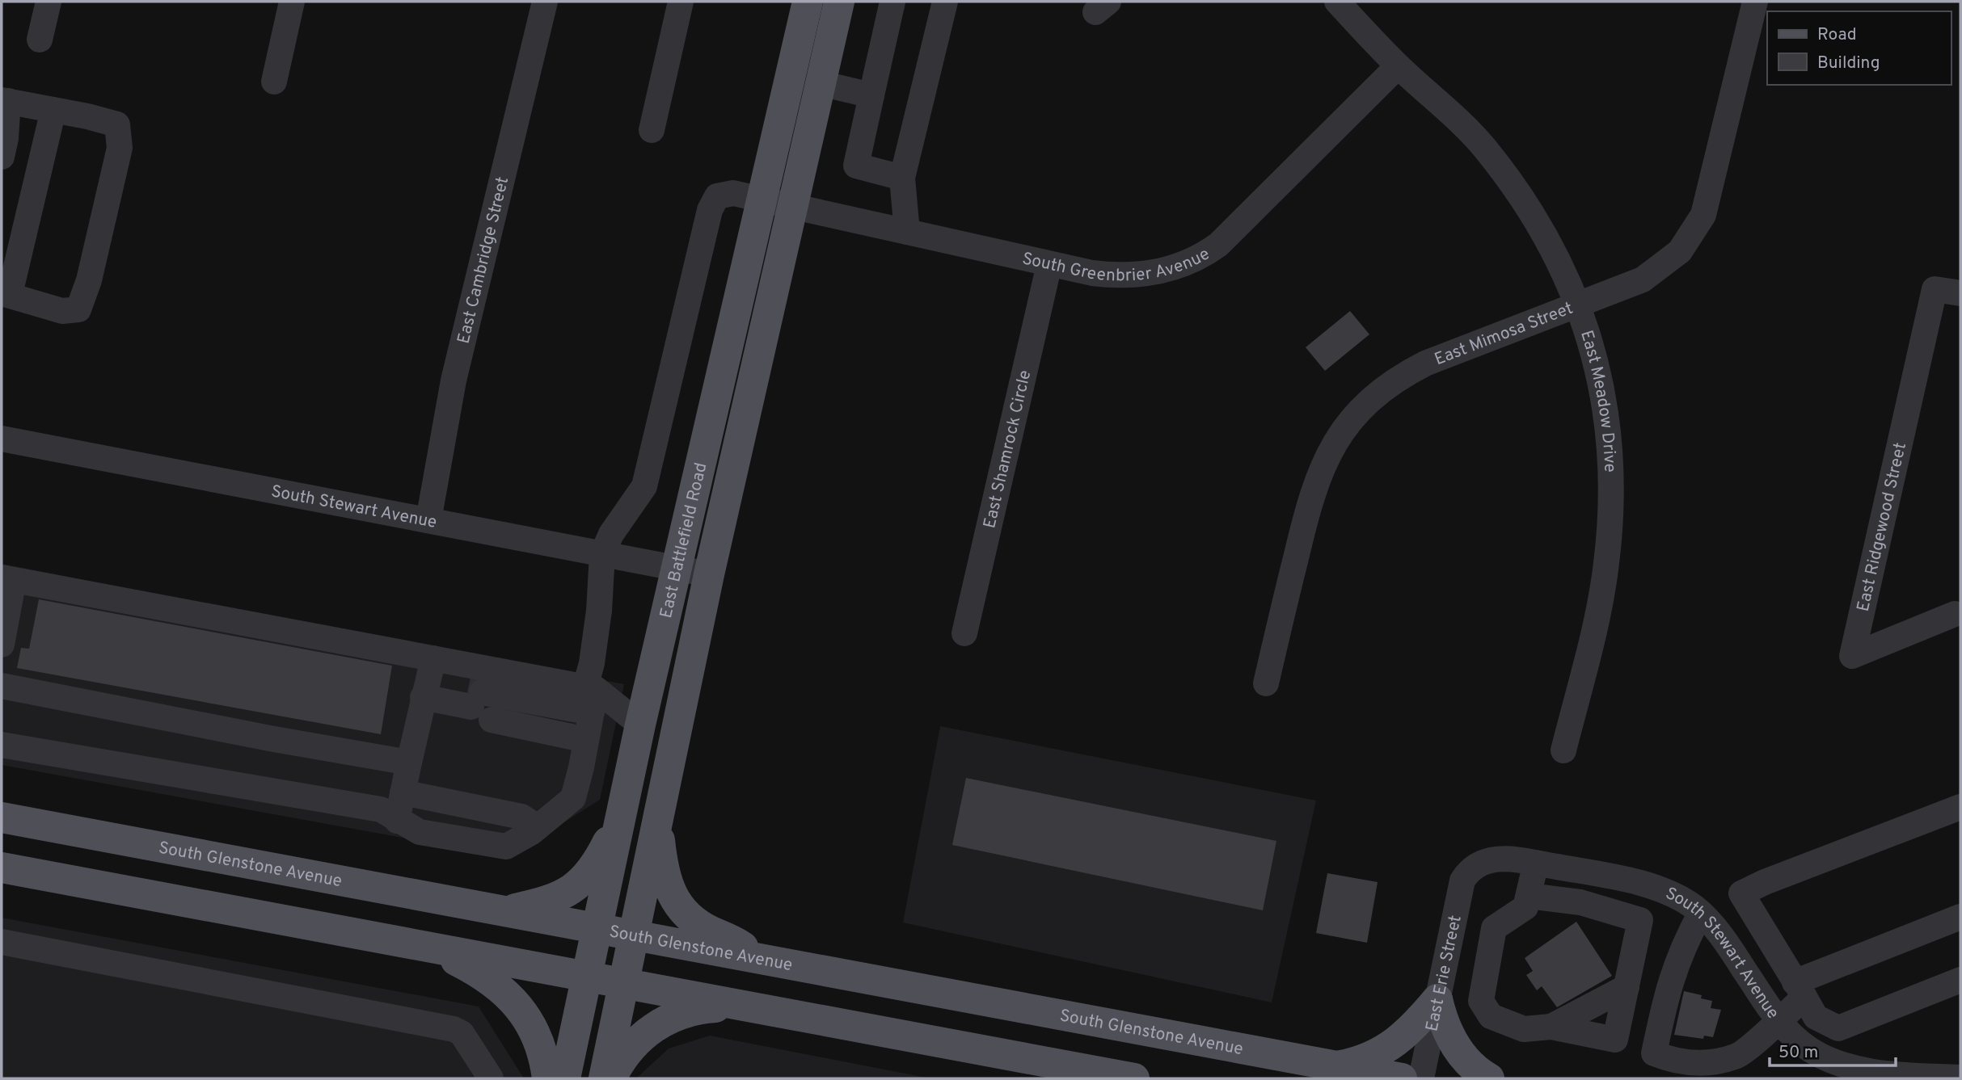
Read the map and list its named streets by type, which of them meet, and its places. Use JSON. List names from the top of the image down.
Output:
{
  "streets": {
    "main road": ["East Battlefield Road", "South Glenstone Avenue"],
    "street": [
      "South Greenbrier Avenue",
      "East Cambridge Street",
      "East Mimosa Street",
      "East Meadow Drive",
      "East Shamrock Circle",
      "South Stewart Avenue",
      "East Ridgewood Street",
      "East Erie Street"
    ]
  },
  "crossings": [
    ["South Greenbrier Avenue", "East Meadow Drive"],
    ["South Greenbrier Avenue", "East Shamrock Circle"],
    ["South Greenbrier Avenue", "South Stewart Avenue"],
    ["South Greenbrier Avenue", "East Battlefield Road"],
    ["East Cambridge Street", "South Stewart Avenue"],
    ["East Mimosa Street", "East Meadow Drive"],
    ["South Stewart Avenue", "East Battlefield Road"],
    ["South Stewart Avenue", "East Erie Street"],
    ["East Battlefield Road", "South Glenstone Avenue"]
  ],
  "legend": ["Road", "Building"],
  "scale_bar": "50 m"
}
